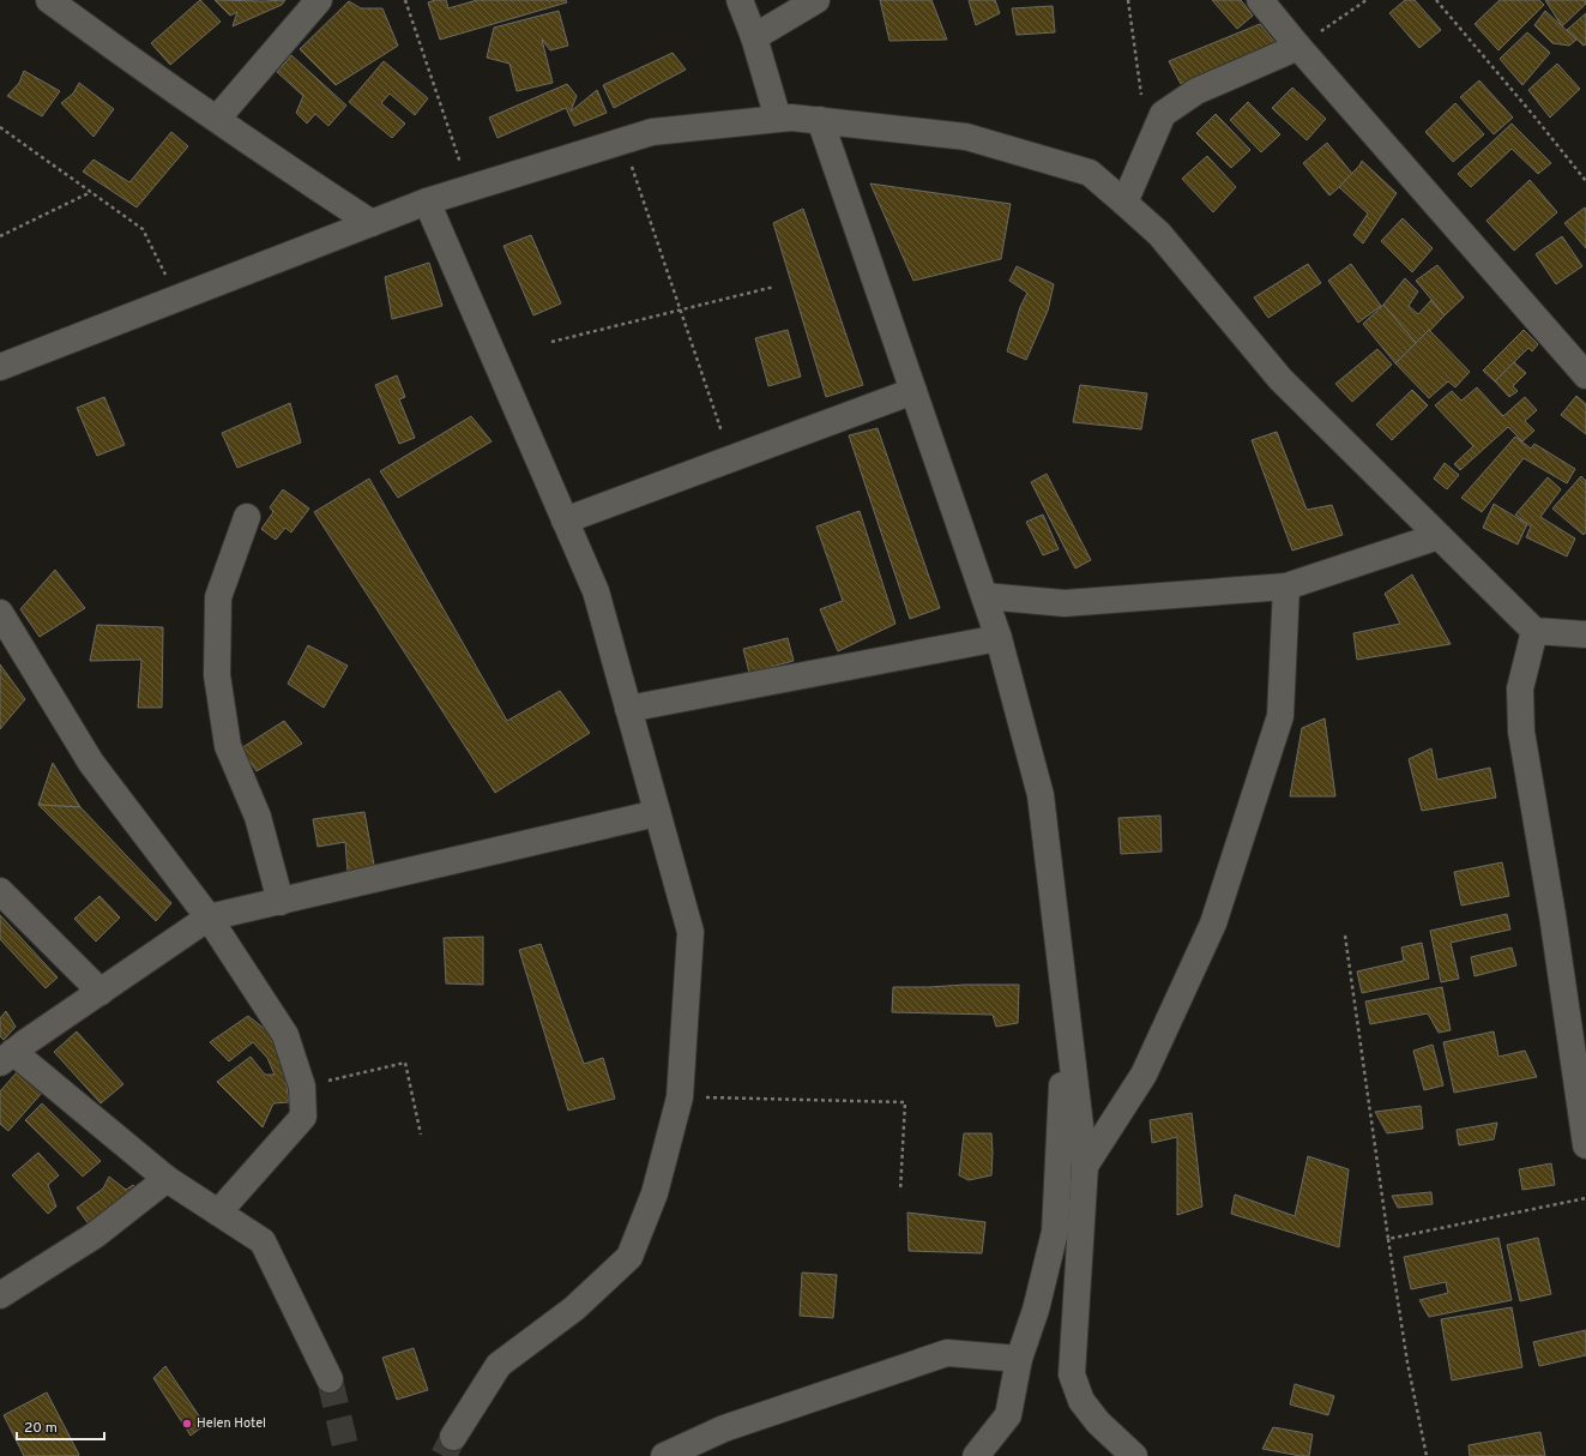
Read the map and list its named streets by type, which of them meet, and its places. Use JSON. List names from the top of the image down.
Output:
{
  "places": ["Helen Hotel"],
  "scale_bar": "20 m"
}
